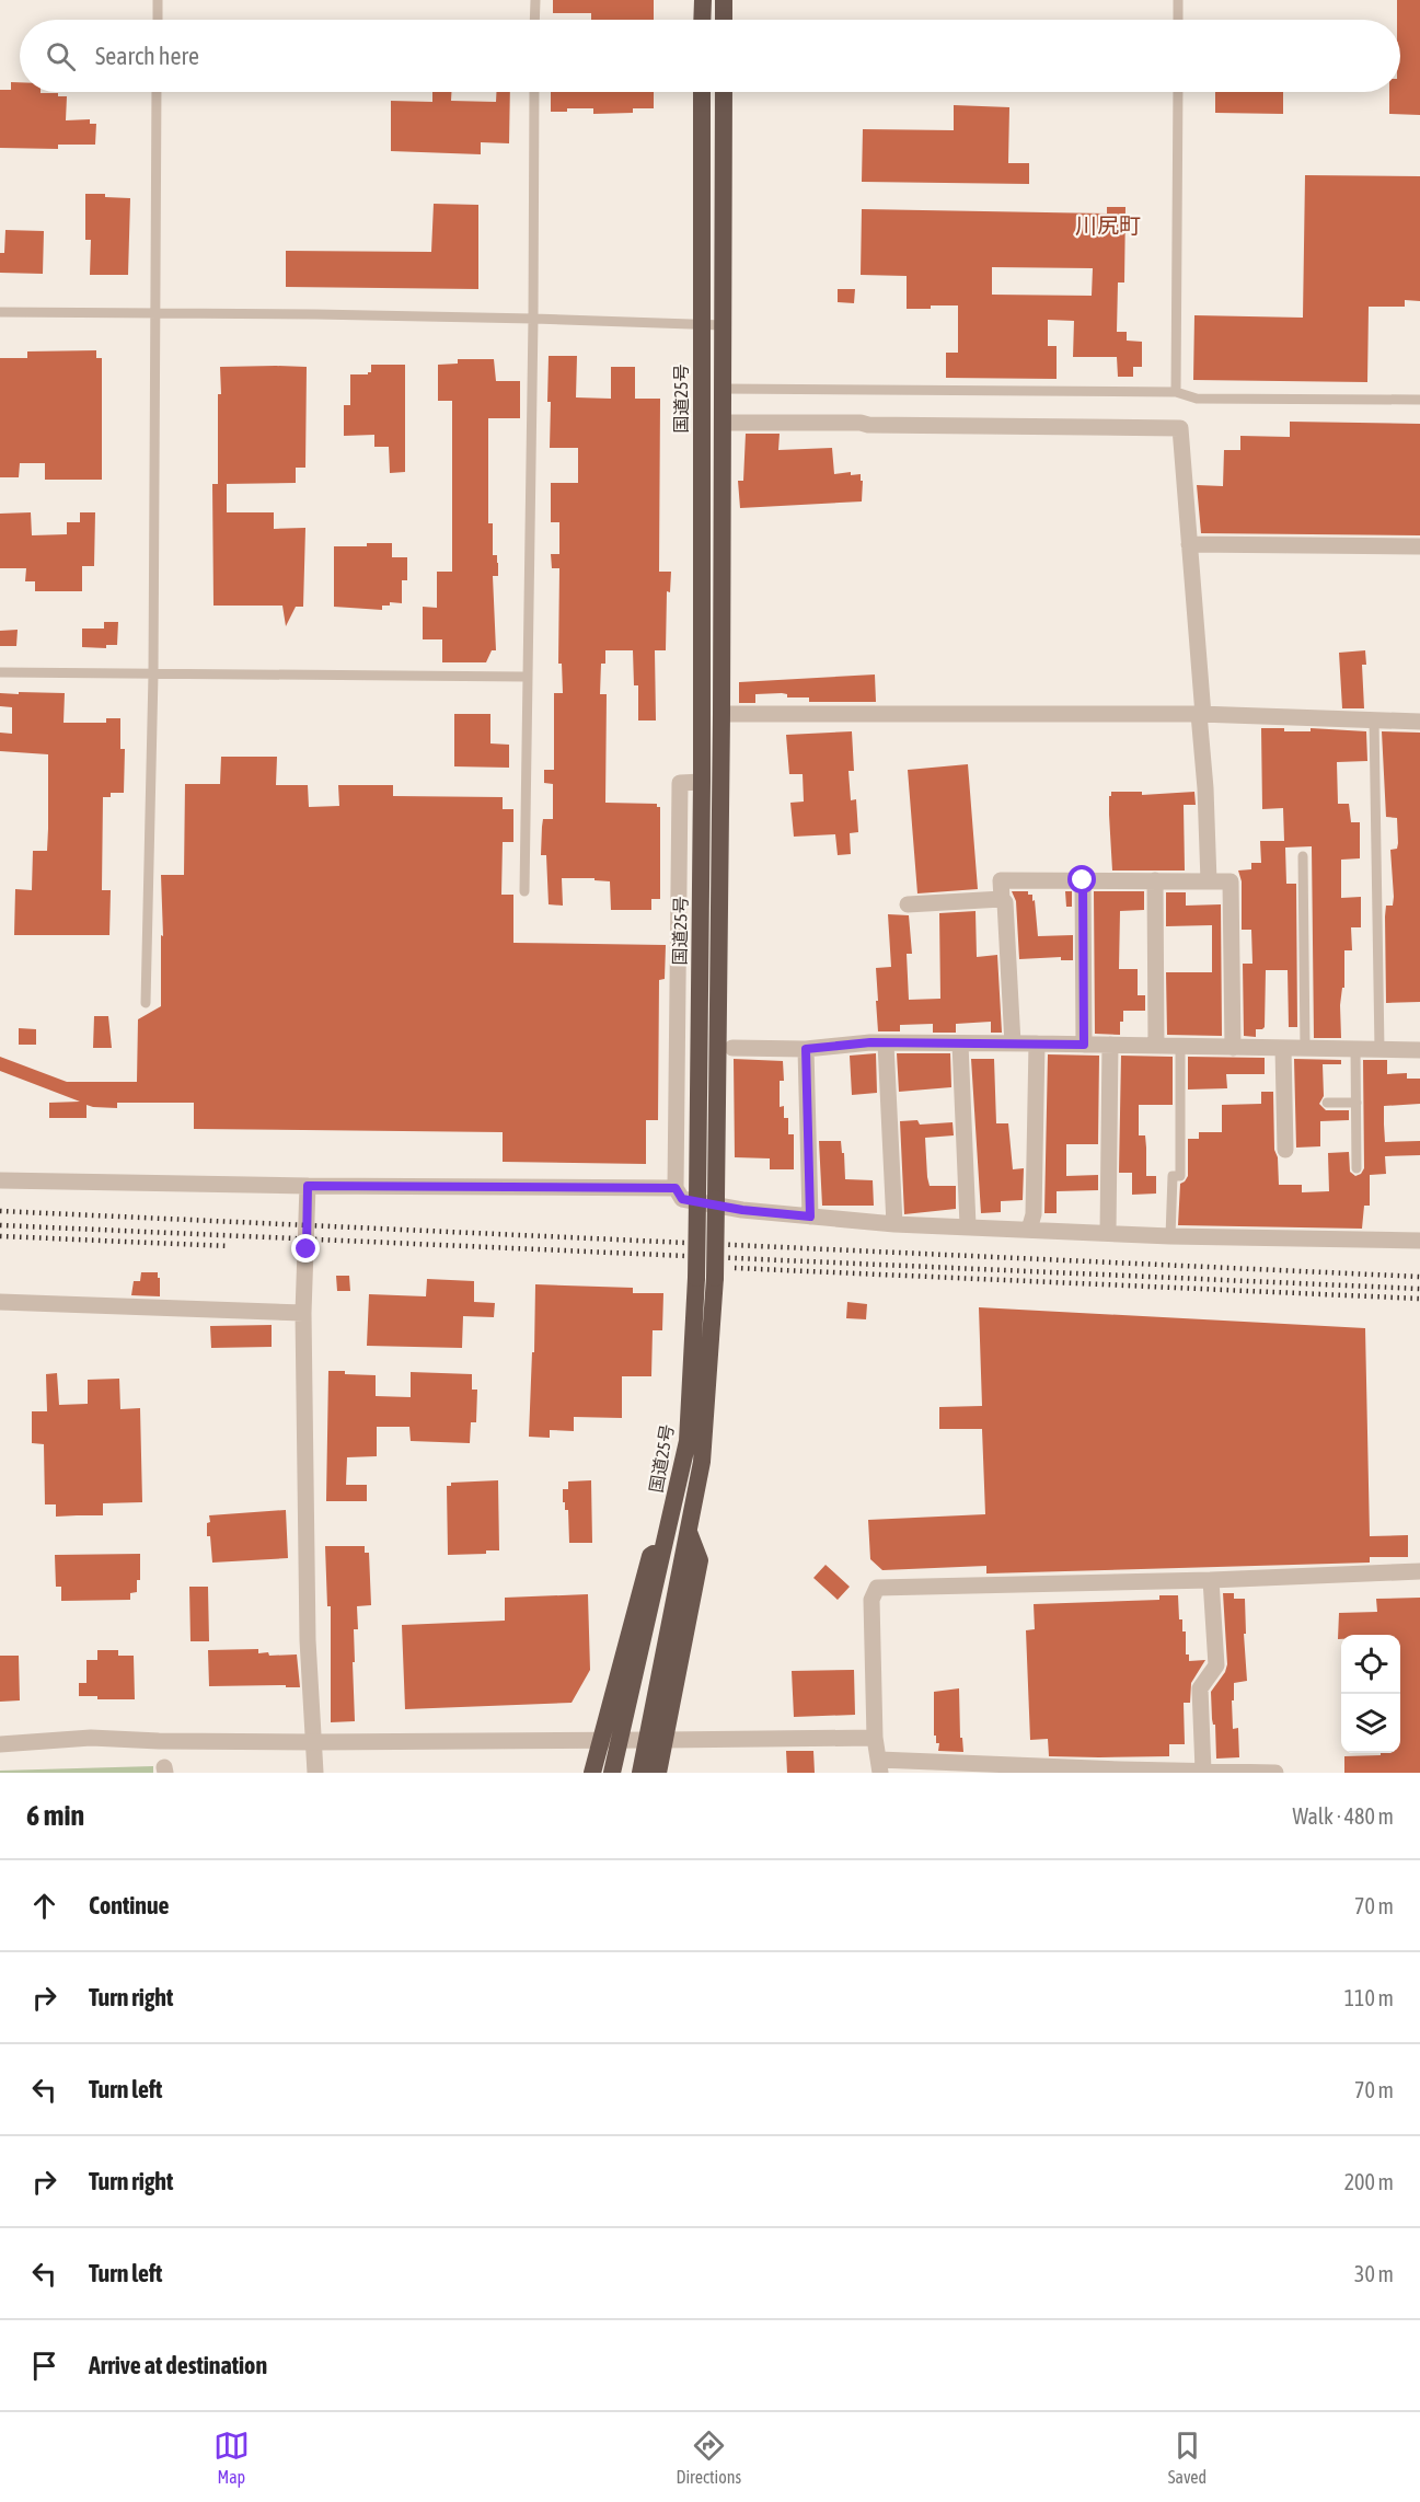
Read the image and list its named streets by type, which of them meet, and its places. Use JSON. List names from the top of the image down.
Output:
{
  "streets": {
    "highway": ["国道25号"]
  },
  "districts": ["川尻町"],
  "page": {
    "search": "Search here",
    "heading": ["6 min", "Walk · 480 m"],
    "list": [
      ["Continue", "70 m"],
      ["Turn right", "110 m"],
      ["Turn left", "70 m"],
      ["Turn right", "200 m"],
      ["Turn left", "30 m"],
      "Arrive at destination"
    ],
    "nav": ["Map", "Directions", "Saved"]
  }
}
